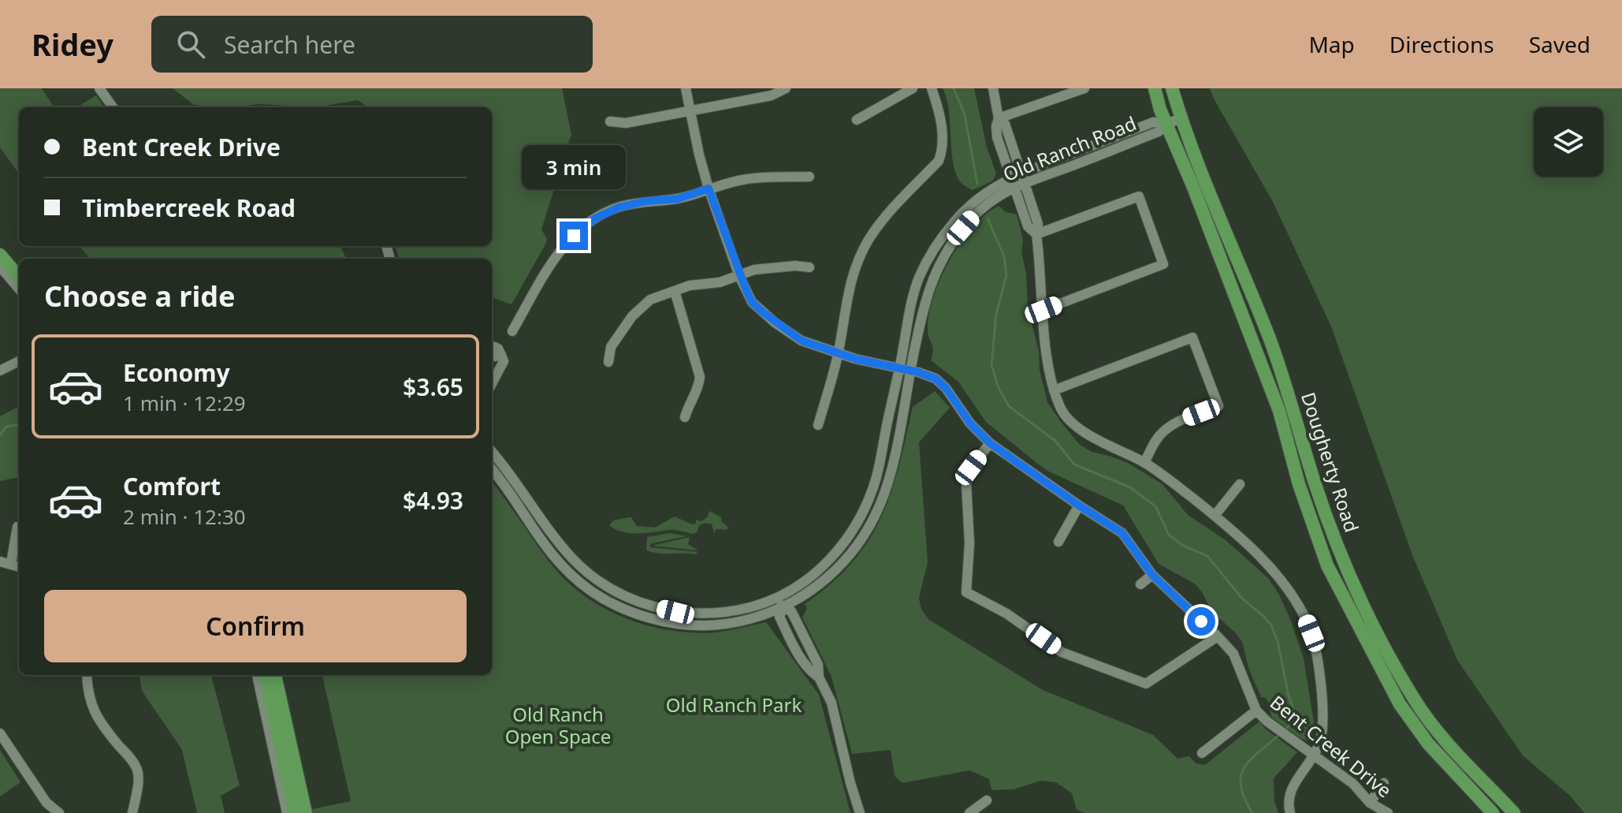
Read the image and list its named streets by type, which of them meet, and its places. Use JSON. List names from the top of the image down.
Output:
{
  "streets": {
    "main road": ["Dougherty Road"],
    "street": ["Old Ranch Road", "Bent Creek Drive"]
  },
  "crossings": [
    ["Old Ranch Road", "Dougherty Road"],
    ["Old Ranch Road", "Bent Creek Drive"]
  ],
  "parks": ["Old Ranch Park", "Old Ranch Open Space"],
  "page": {
    "header": "Ridey",
    "search": "Search here",
    "nav": ["Map", "Directions", "Saved"],
    "banner": ["Bent Creek Drive", "Timbercreek Road"],
    "bubble": "3 min",
    "heading": "Choose a ride",
    "list": [
      {
        "name": "Economy",
        "note": "1 min · 12:29",
        "value": "$3.65"
      },
      {
        "name": "Comfort",
        "note": "2 min · 12:30",
        "value": "$4.93"
      }
    ],
    "buttons": "Confirm"
  }
}
